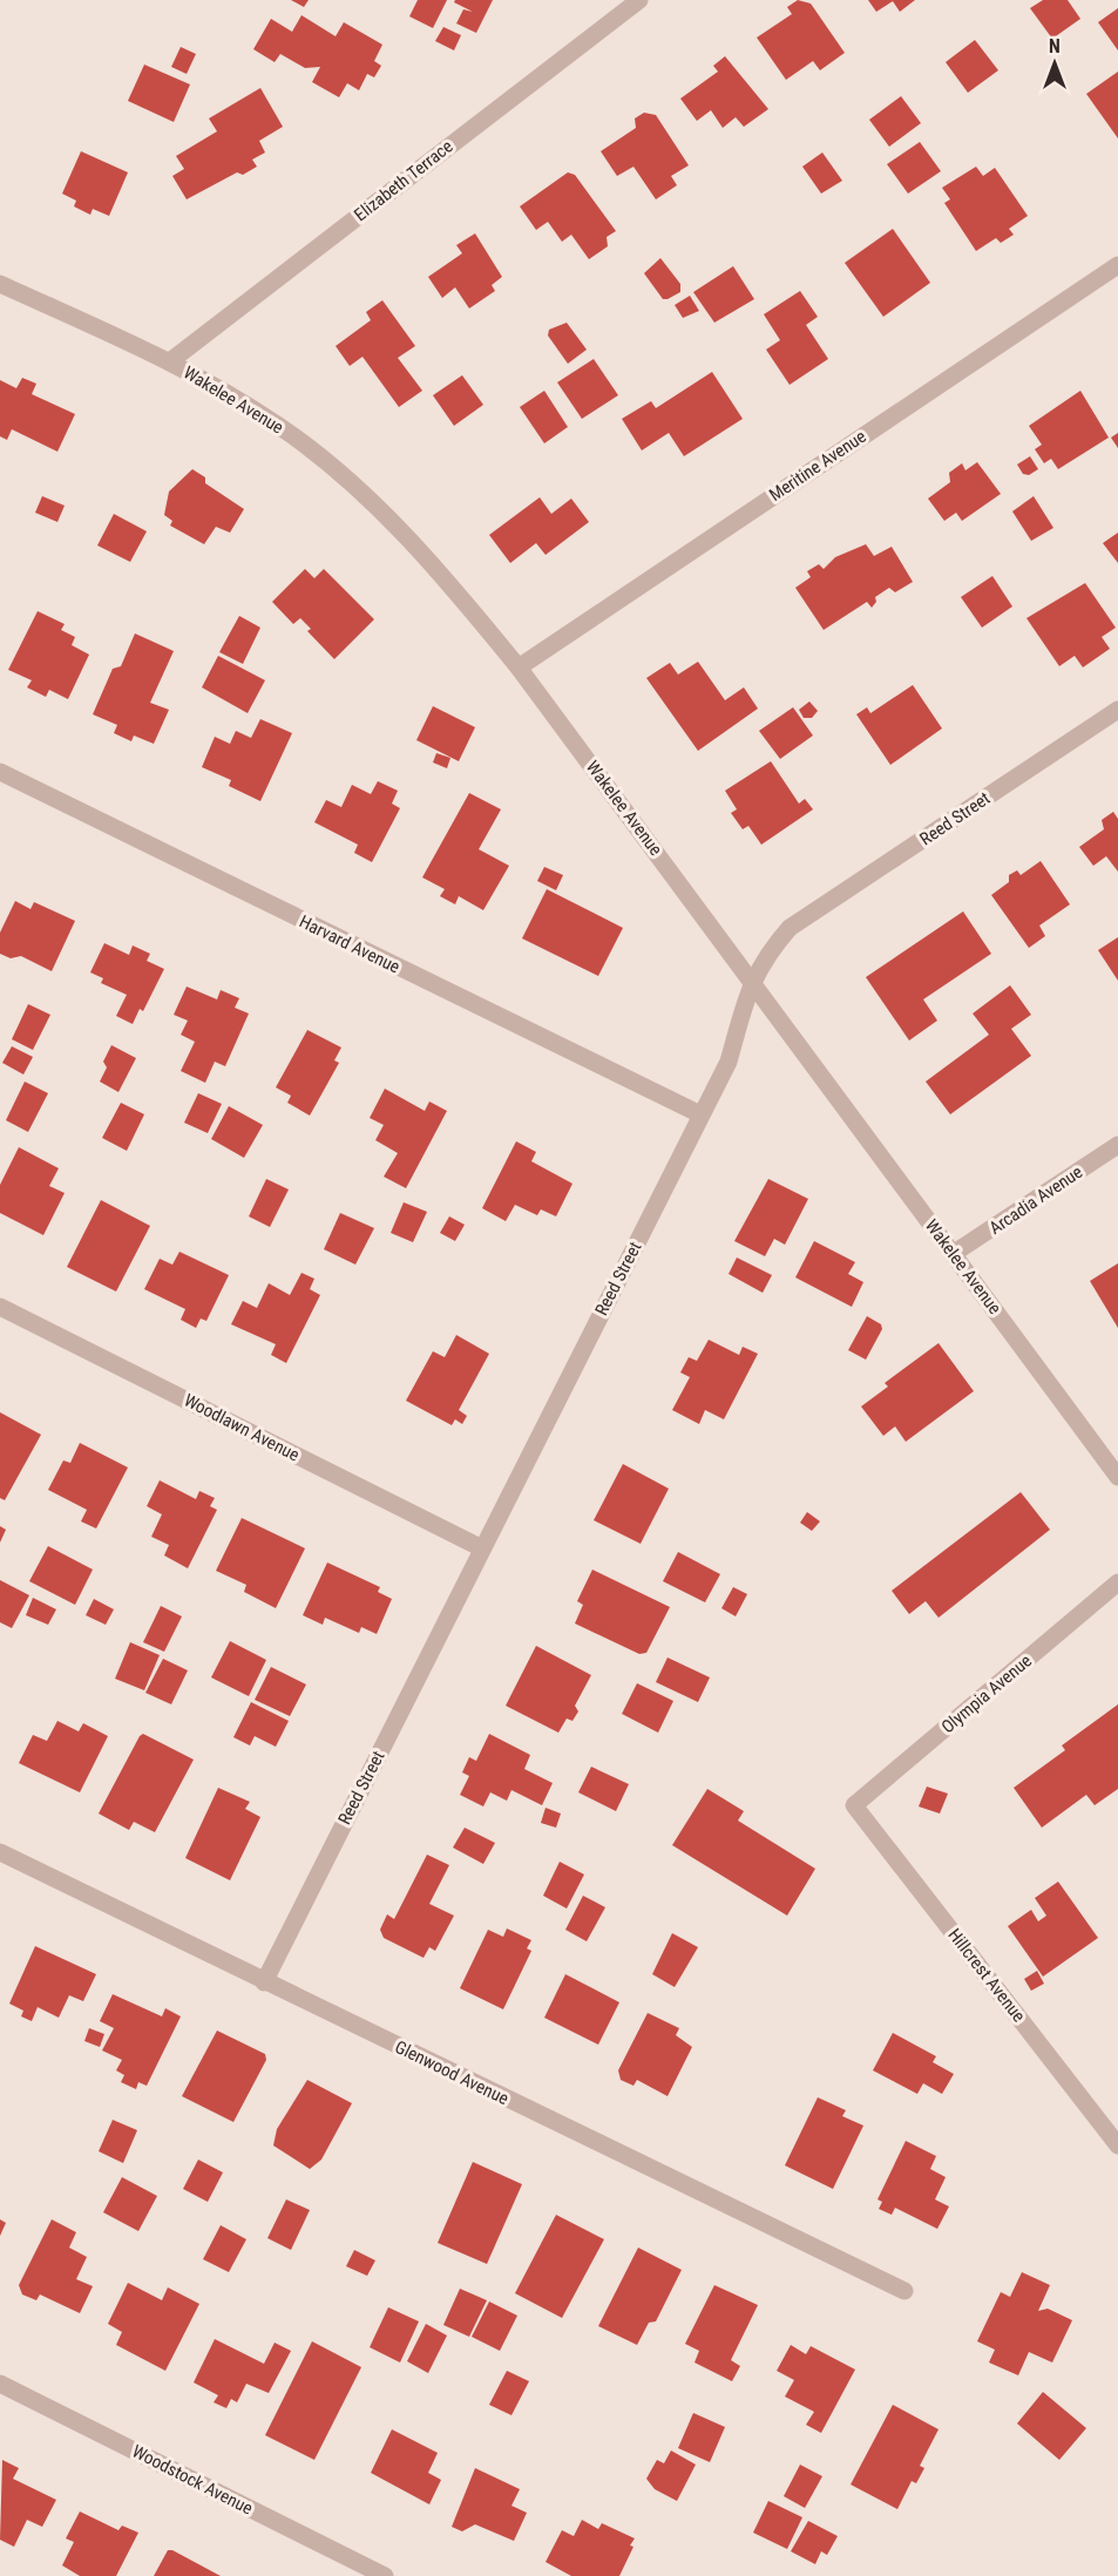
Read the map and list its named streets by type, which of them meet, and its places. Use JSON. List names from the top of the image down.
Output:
{
  "streets": {
    "street": [
      "Elizabeth Terrace",
      "Wakelee Avenue",
      "Meritine Avenue",
      "Reed Street",
      "Harvard Avenue",
      "Arcadia Avenue",
      "Woodlawn Avenue",
      "Olympia Avenue",
      "Hillcrest Avenue",
      "Glenwood Avenue",
      "Woodstock Avenue"
    ]
  },
  "crossings": [
    ["Elizabeth Terrace", "Wakelee Avenue"],
    ["Wakelee Avenue", "Meritine Avenue"],
    ["Wakelee Avenue", "Reed Street"],
    ["Wakelee Avenue", "Arcadia Avenue"],
    ["Reed Street", "Harvard Avenue"],
    ["Reed Street", "Woodlawn Avenue"],
    ["Reed Street", "Glenwood Avenue"],
    ["Olympia Avenue", "Hillcrest Avenue"]
  ],
  "north": "top"
}
